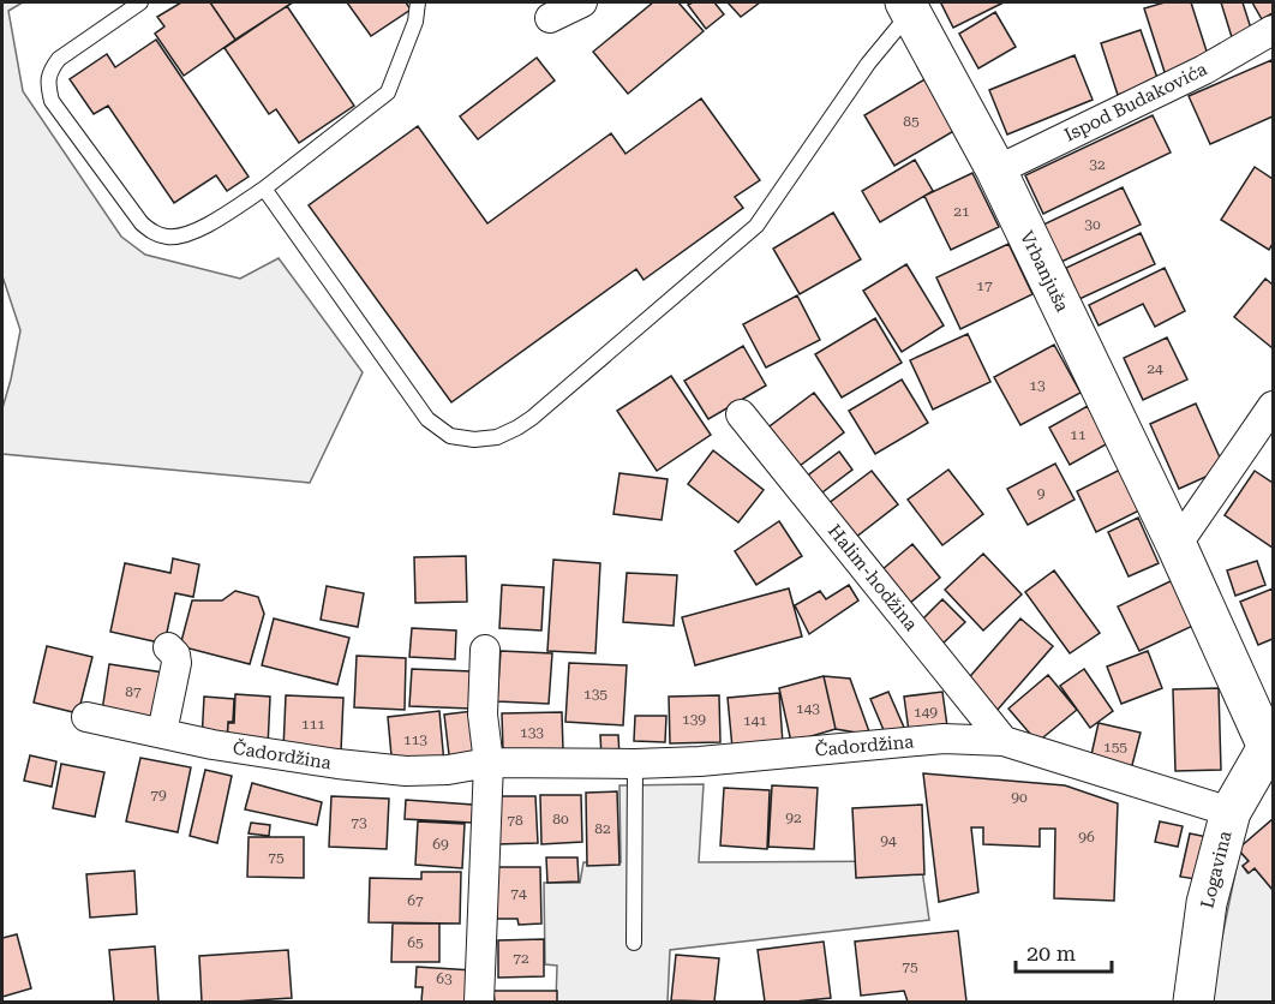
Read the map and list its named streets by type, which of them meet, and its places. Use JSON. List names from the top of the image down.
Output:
{
  "streets": {
    "street": [
      "Ispod Budakovića",
      "Vrbanjuša",
      "Halim-hodžina",
      "Čadordžina",
      "Logavina"
    ]
  },
  "crossings": [
    ["Ispod Budakovića", "Vrbanjuša"],
    ["Vrbanjuša", "Logavina"],
    ["Halim-hodžina", "Čadordžina"],
    ["Čadordžina", "Logavina"]
  ],
  "house_numbers": [
    "85",
    "32",
    "21",
    "30",
    "17",
    "24",
    "13",
    "11",
    "9",
    "87",
    "135",
    "143",
    "149",
    "139",
    "141",
    "111",
    "133",
    "113",
    "155",
    "79",
    "90",
    "92",
    "80",
    "78",
    "73",
    "82",
    "96",
    "94",
    "69",
    "75",
    "74",
    "67",
    "65",
    "72",
    "75",
    "63"
  ],
  "scale_bar": "20 m"
}
